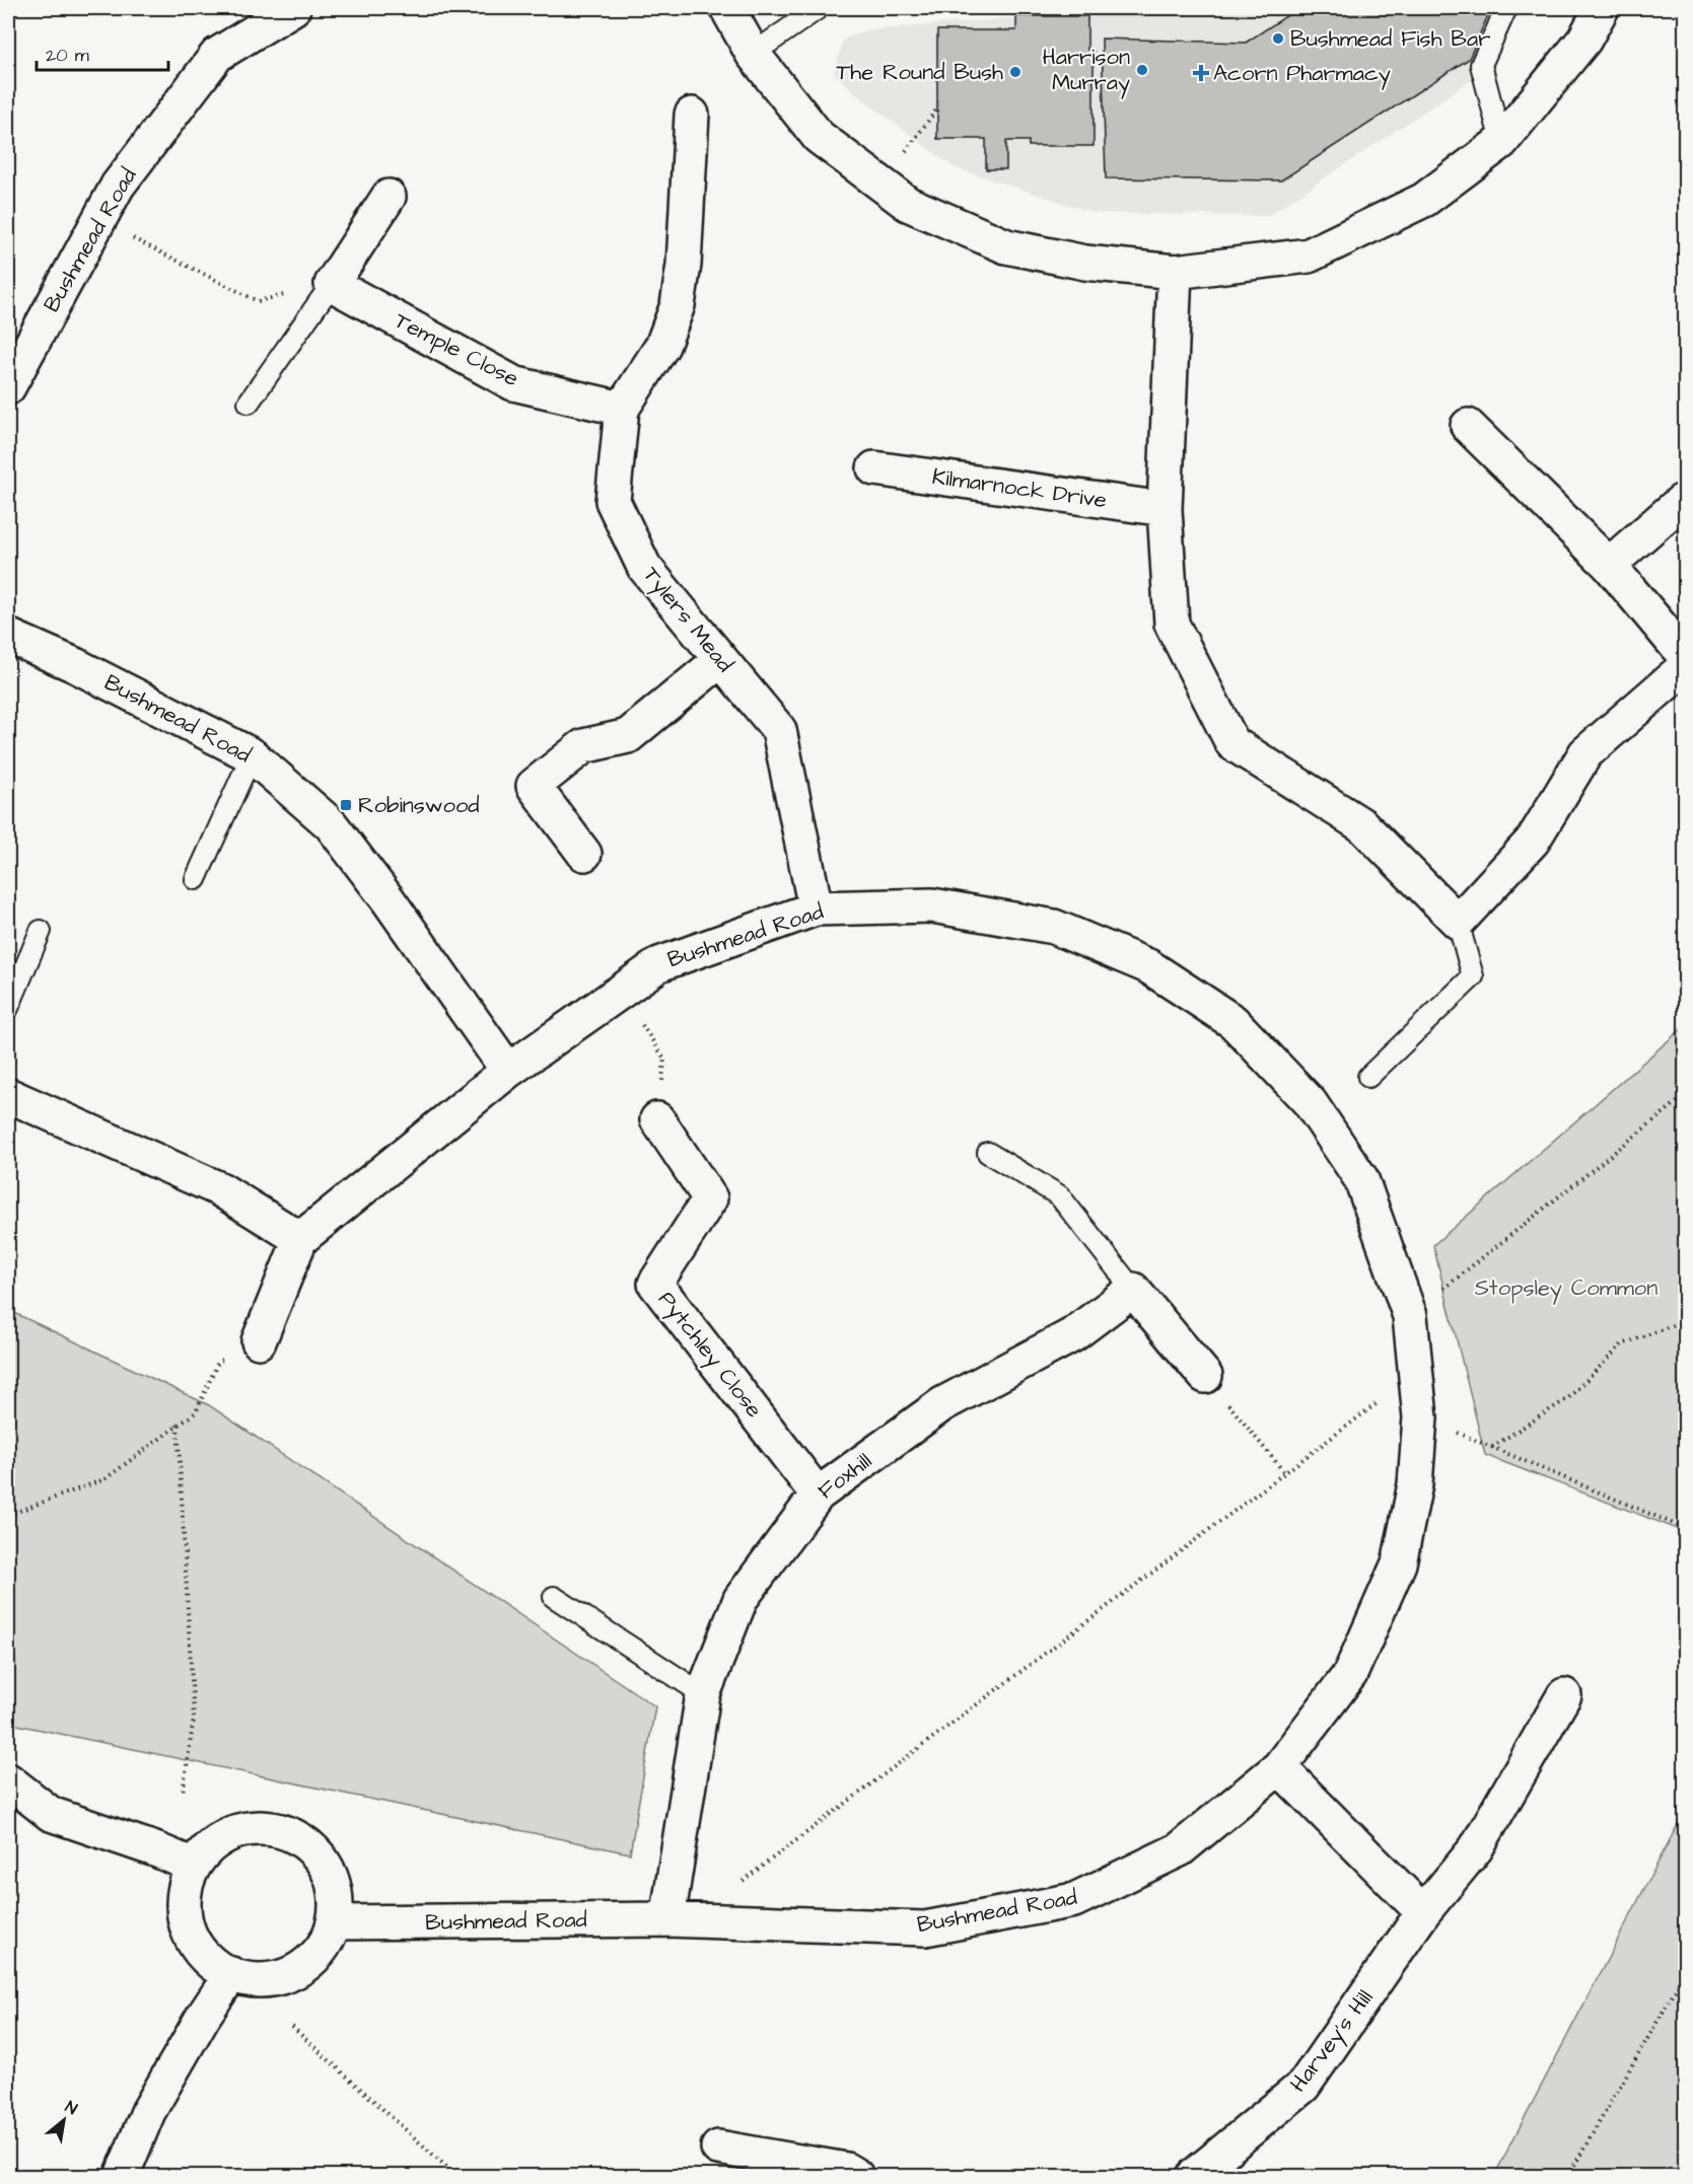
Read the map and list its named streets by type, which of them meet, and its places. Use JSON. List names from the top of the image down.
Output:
{
  "streets": {
    "street": [
      "Bushmead Road",
      "Temple Close",
      "Kilmarnock Drive",
      "Tylers Mead",
      "Pytchley Close",
      "Foxhill",
      "Harvey's Hill"
    ]
  },
  "crossings": [
    ["Bushmead Road", "Tylers Mead"],
    ["Bushmead Road", "Foxhill"],
    ["Temple Close", "Tylers Mead"],
    ["Pytchley Close", "Foxhill"]
  ],
  "parks": ["Stopsley Common"],
  "places": {
    "other": ["Bushmead Fish Bar", "Harrison Murray", "The Round Bush"],
    "health": ["Acorn Pharmacy"],
    "transit": ["Robinswood"]
  },
  "scale_bar": "20 m",
  "north": "top right"
}
